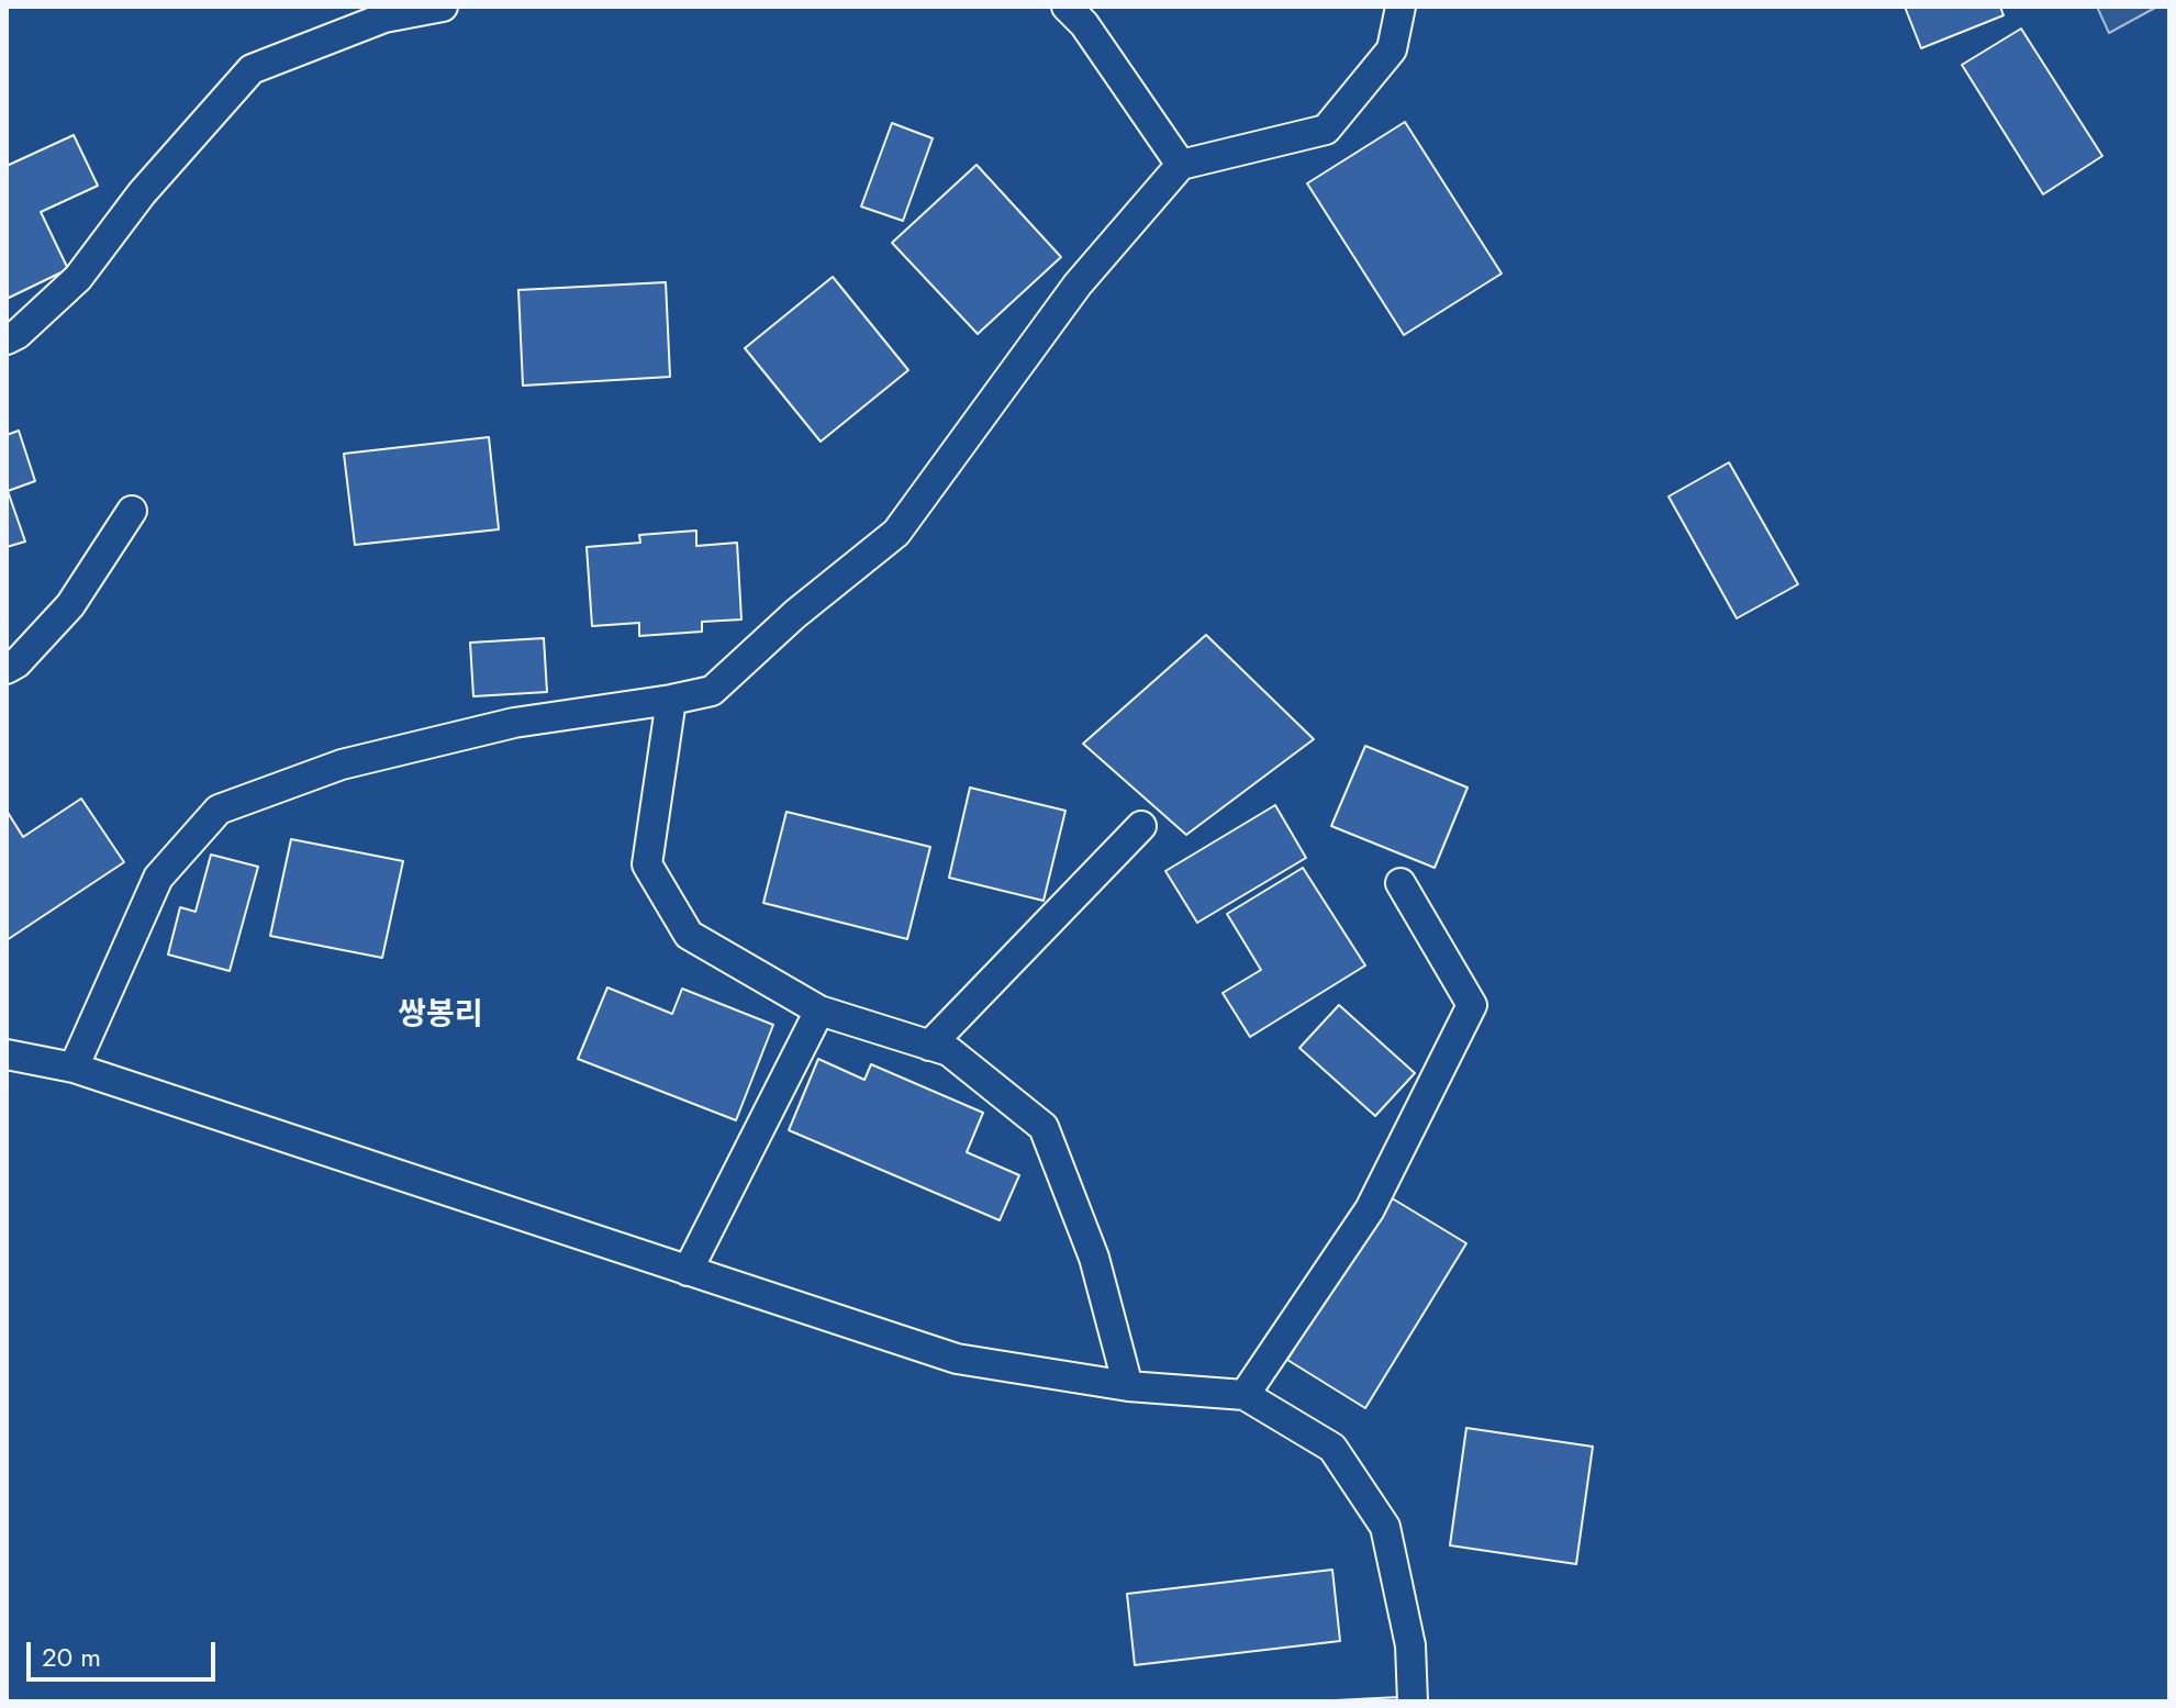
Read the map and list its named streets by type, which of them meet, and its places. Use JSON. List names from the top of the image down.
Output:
{
  "districts": ["쌍봉리"],
  "scale_bar": "20 m"
}
